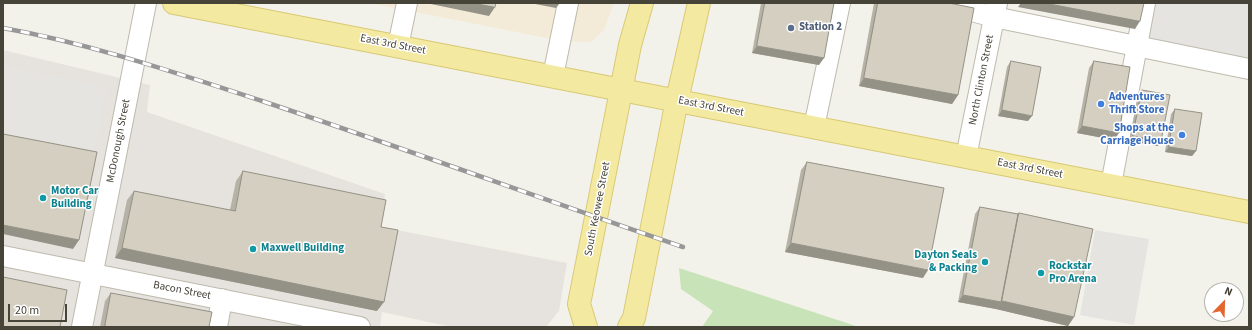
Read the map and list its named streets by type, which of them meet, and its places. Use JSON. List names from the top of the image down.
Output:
{
  "streets": {
    "main road": ["East 3rd Street", "South Keowee Street"],
    "street": ["North Clinton Street", "McDonough Street", "Bacon Street"]
  },
  "crossings": [
    ["East 3rd Street", "North Clinton Street"],
    ["East 3rd Street", "South Keowee Street"],
    ["McDonough Street", "Bacon Street"]
  ],
  "places": [
    "Station 2",
    "Adventures Thrift Store",
    "Shops at the Carriage House",
    "Motor Car Building",
    "Maxwell Building",
    "Dayton Seals & Packing",
    "Rockstar Pro Arena"
  ],
  "scale_bar": "20 m",
  "north": "top right"
}
